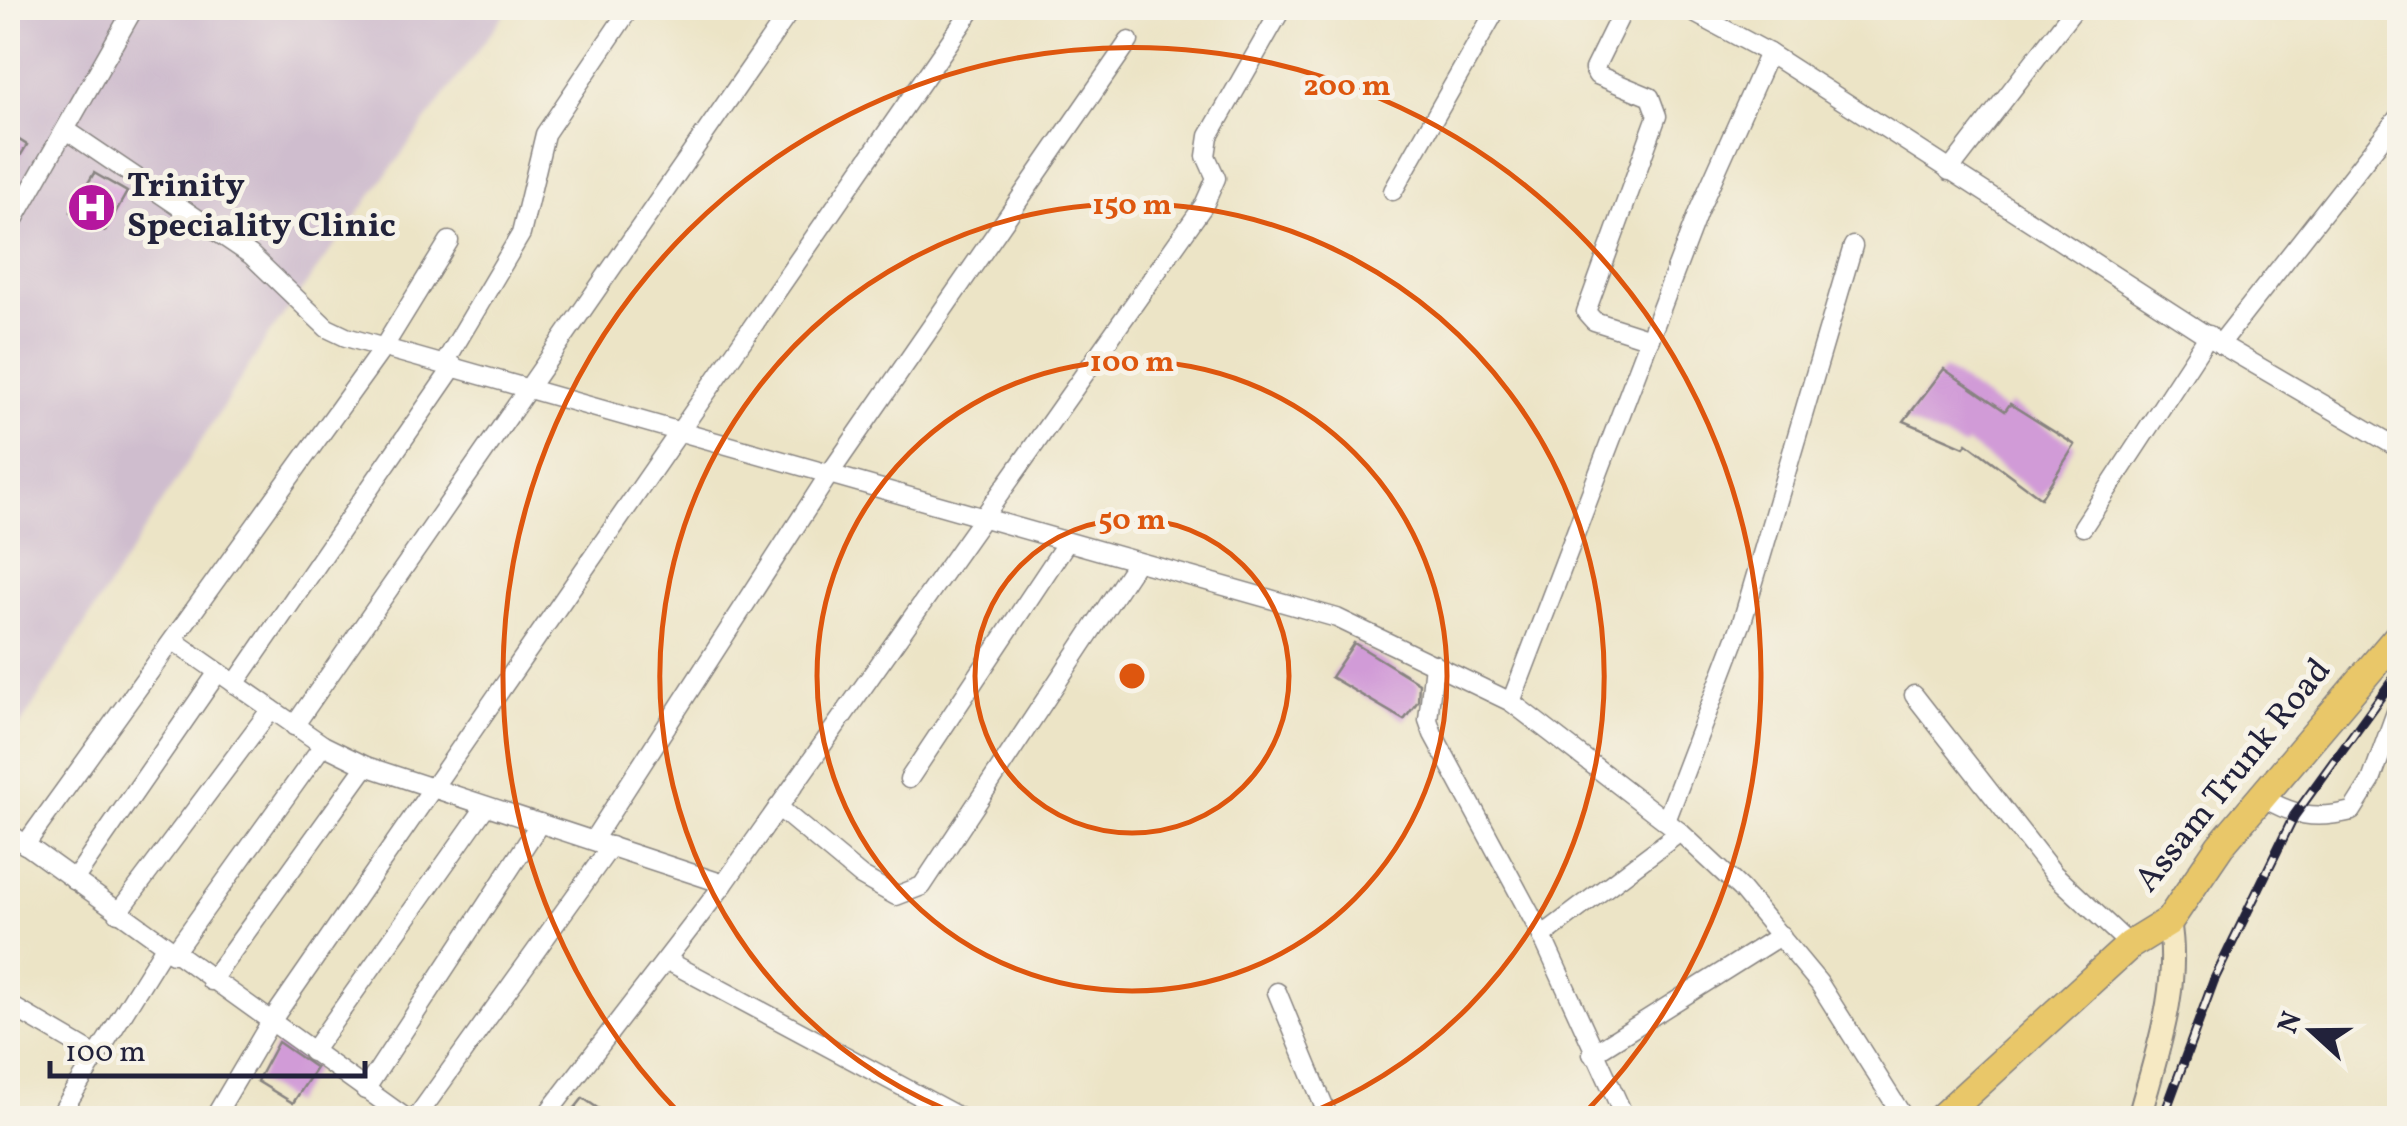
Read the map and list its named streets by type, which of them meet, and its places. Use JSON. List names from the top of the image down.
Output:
{
  "streets": {
    "main road": ["Assam Trunk Road"]
  },
  "places": {
    "hospital": ["Trinity Speciality Clinic"]
  },
  "scale_bar": "100 m",
  "north": "left",
  "rings": [
    "200 m",
    "150 m",
    "100 m",
    "50 m"
  ]
}
